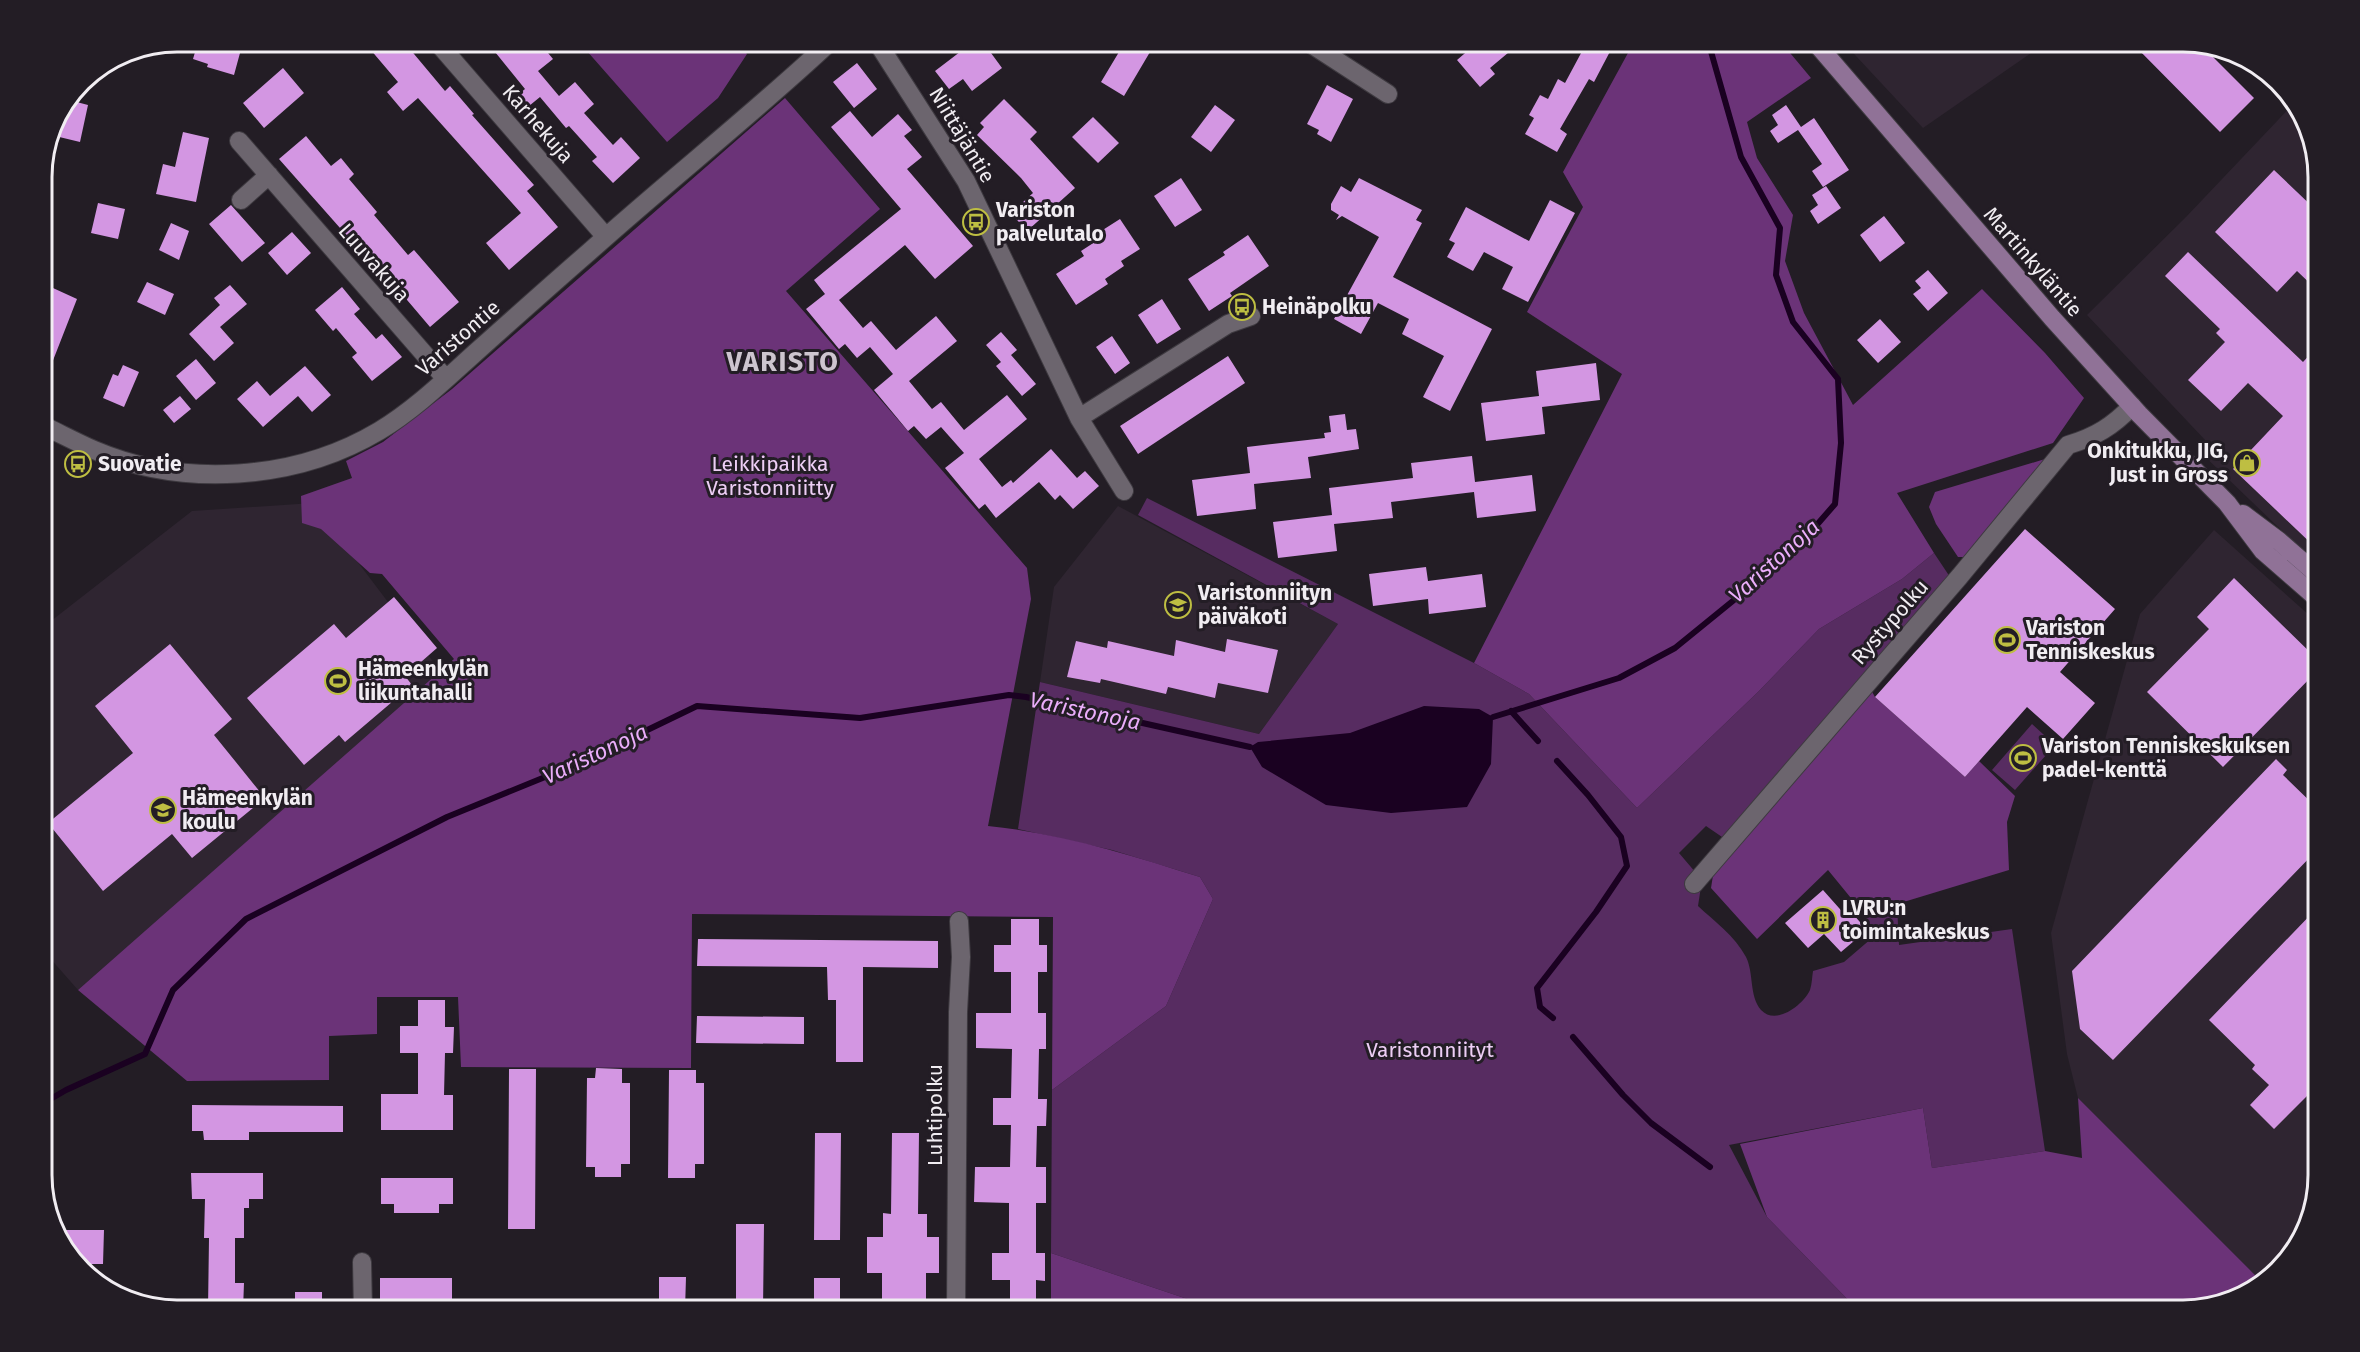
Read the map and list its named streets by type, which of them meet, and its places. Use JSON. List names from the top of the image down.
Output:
{
  "streets": {
    "main road": ["Martinkyläntie"],
    "street": [
      "Karhekuja",
      "Niittäjäntie",
      "Luuvakuja",
      "Varistontie",
      "Rystypolku",
      "Luhtipolku"
    ]
  },
  "crossings": [
    ["Karhekuja", "Varistontie"],
    ["Martinkyläntie", "Rystypolku"],
    ["Luuvakuja", "Varistontie"]
  ],
  "districts": ["VARISTO"],
  "water": ["Varistonoja"],
  "parks": ["Leikkipaikka Varistonniitty", "Varistonniityt"],
  "places": {
    "bus stop": ["Variston palvelutalo", "Heinäpolku", "Suovatie"],
    "shop": ["Onkitukku, JIG, Just in Gross"],
    "school or university": ["Varistonniityn päiväkoti", "Hämeenkylän koulu"],
    "sports": ["Variston Tenniskeskus", "Hämeenkylän liikuntahalli", "Variston Tenniskeskuksen padel-kenttä"],
    "building": ["LVRU:n toimintakeskus"]
  }
}
